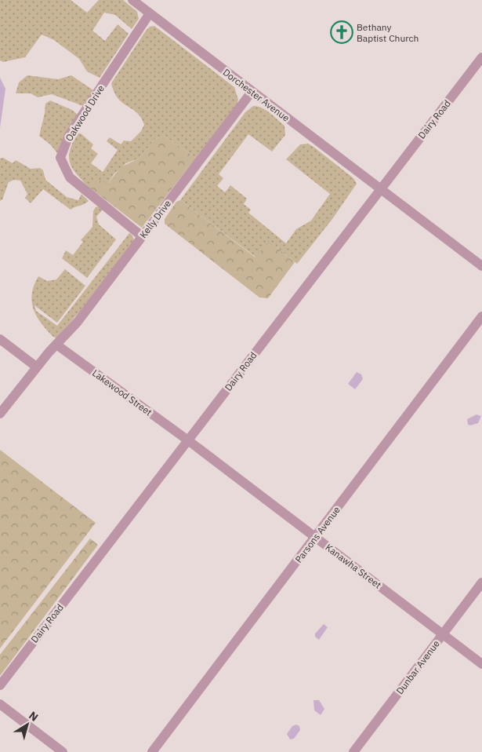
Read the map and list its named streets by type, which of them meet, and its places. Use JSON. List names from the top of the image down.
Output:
{
  "streets": {
    "street": [
      "Dorchester Avenue",
      "Oakwood Drive",
      "Dairy Road",
      "Kelly Drive",
      "Lakewood Street",
      "Parsons Avenue",
      "Kanawha Street",
      "Dunbar Avenue"
    ]
  },
  "crossings": [
    ["Dorchester Avenue", "Oakwood Drive"],
    ["Dorchester Avenue", "Dairy Road"],
    ["Dorchester Avenue", "Kelly Drive"],
    ["Oakwood Drive", "Kelly Drive"],
    ["Dairy Road", "Lakewood Street"],
    ["Dairy Road", "Kanawha Street"],
    ["Kelly Drive", "Lakewood Street"],
    ["Lakewood Street", "Kanawha Street"],
    ["Parsons Avenue", "Kanawha Street"],
    ["Kanawha Street", "Dunbar Avenue"]
  ],
  "places": {
    "church": ["Bethany Baptist Church"]
  },
  "north": "top right"
}
